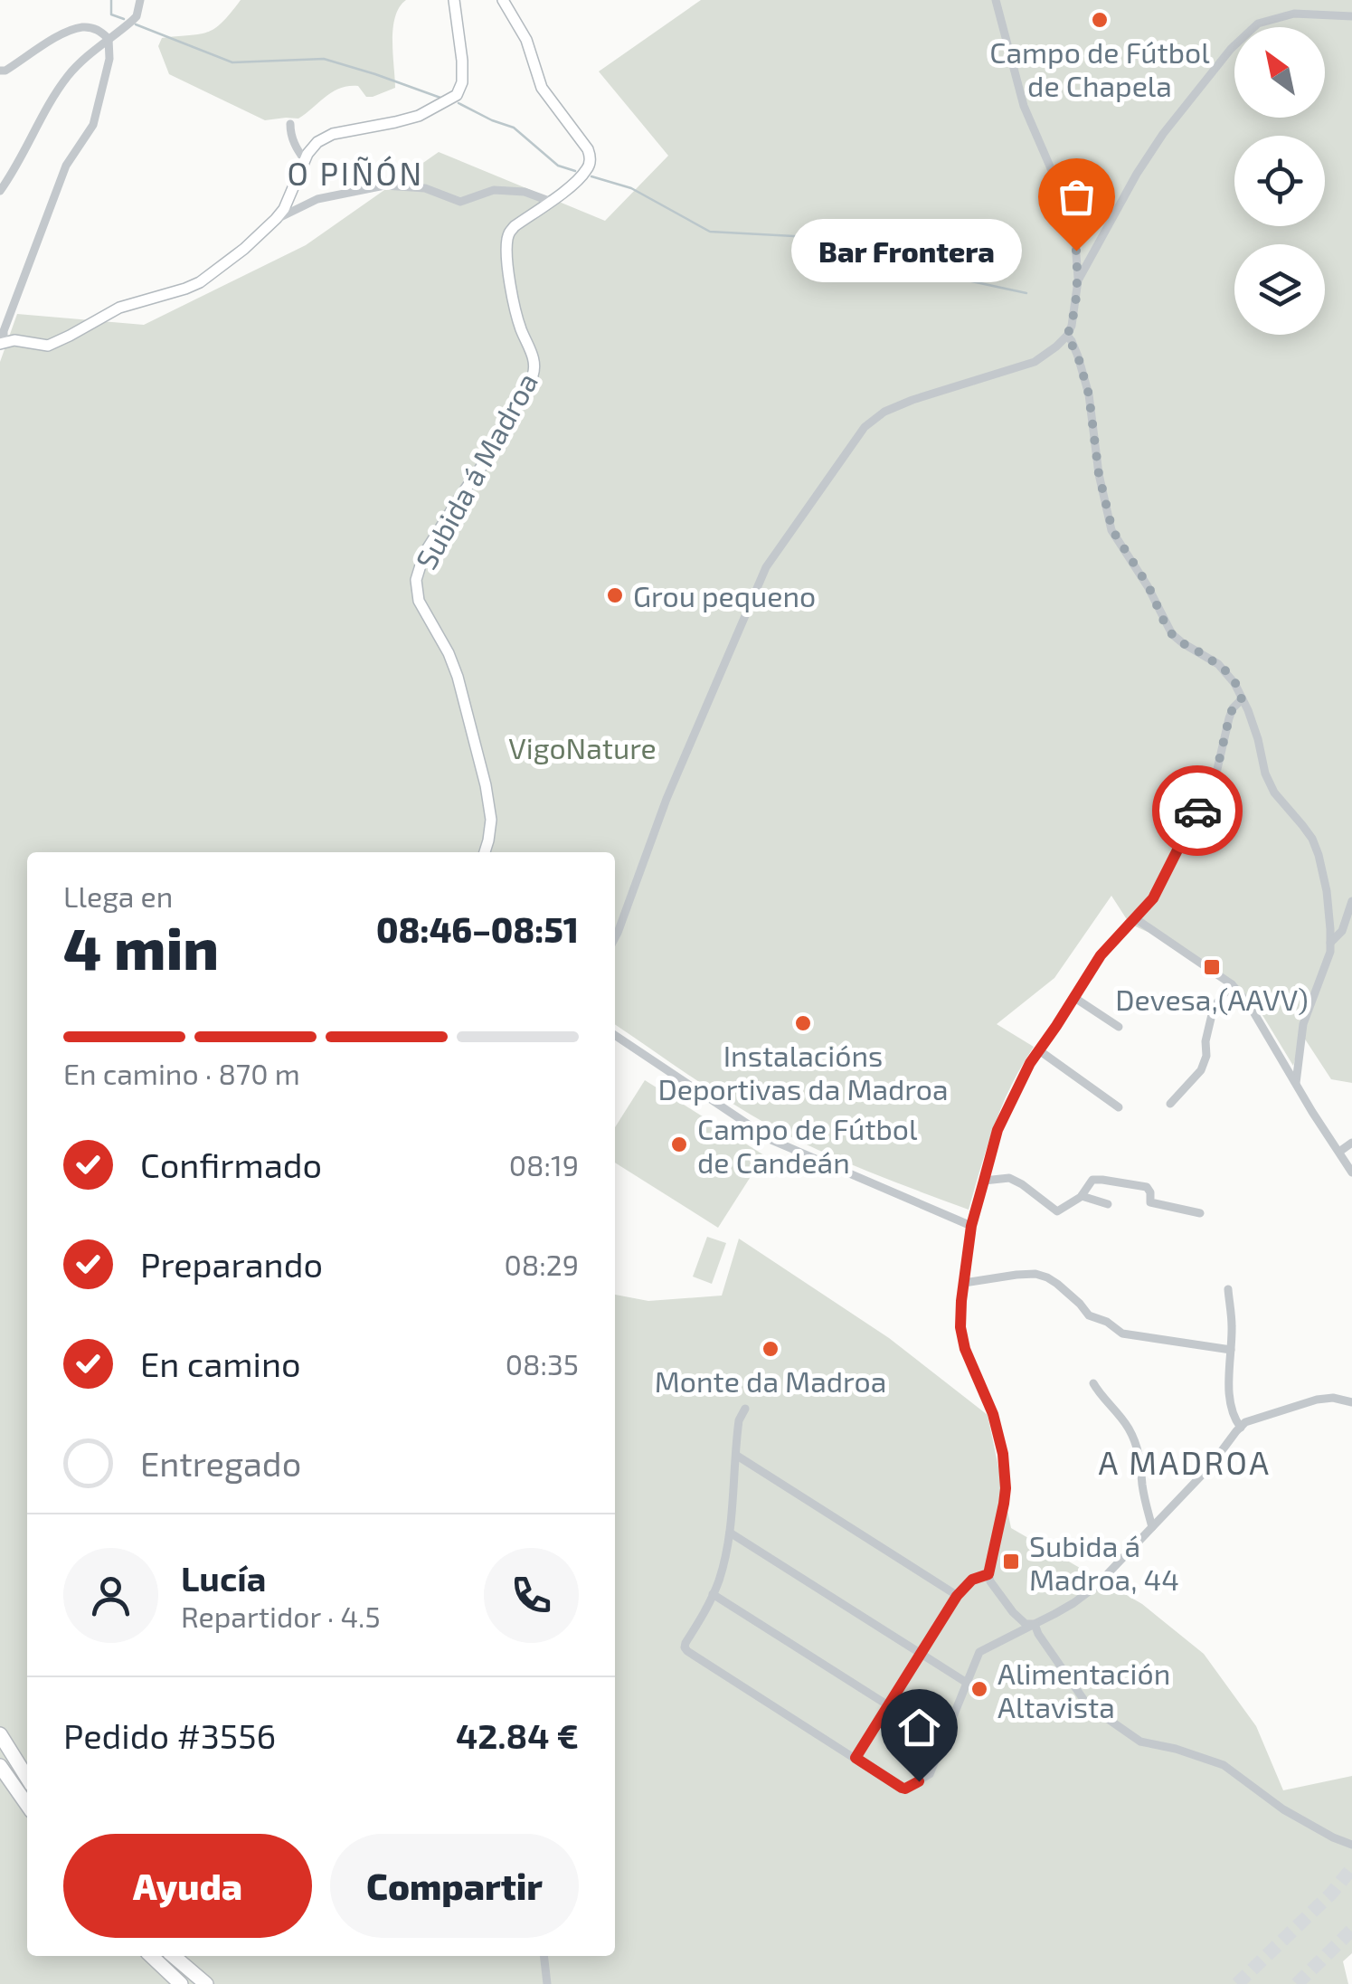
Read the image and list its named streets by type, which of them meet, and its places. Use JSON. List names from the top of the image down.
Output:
{
  "streets": {
    "street": ["Subida á Madroa"]
  },
  "districts": ["O PIÑÓN", "A MADROA"],
  "parks": ["VigoNature"],
  "places": {
    "other": [
      "Campo de Fútbol de Chapela",
      "Bar Frontera",
      "Grou pequeno",
      "Instalacións Deportivas da Madroa",
      "Campo de Fútbol de Candeán",
      "Monte da Madroa",
      "Alimentación Altavista"
    ],
    "transit": ["Devesa,(AAVV)", "Subida á Madroa, 44"]
  },
  "north": "top left",
  "page": {
    "bubble": "Bar Frontera",
    "heading": ["4 min", "Llega en", "08:46–08:51"],
    "panel": [
      "Lucía",
      "Repartidor · 4.5",
      "Pedido #3556",
      "42.84 €"
    ],
    "bar": "En camino · 870 m",
    "list": [
      ["Confirmado", "08:19"],
      ["Preparando", "08:29"],
      ["En camino", "08:35"],
      "Entregado"
    ],
    "buttons": ["Ayuda", "Compartir"]
  }
}
